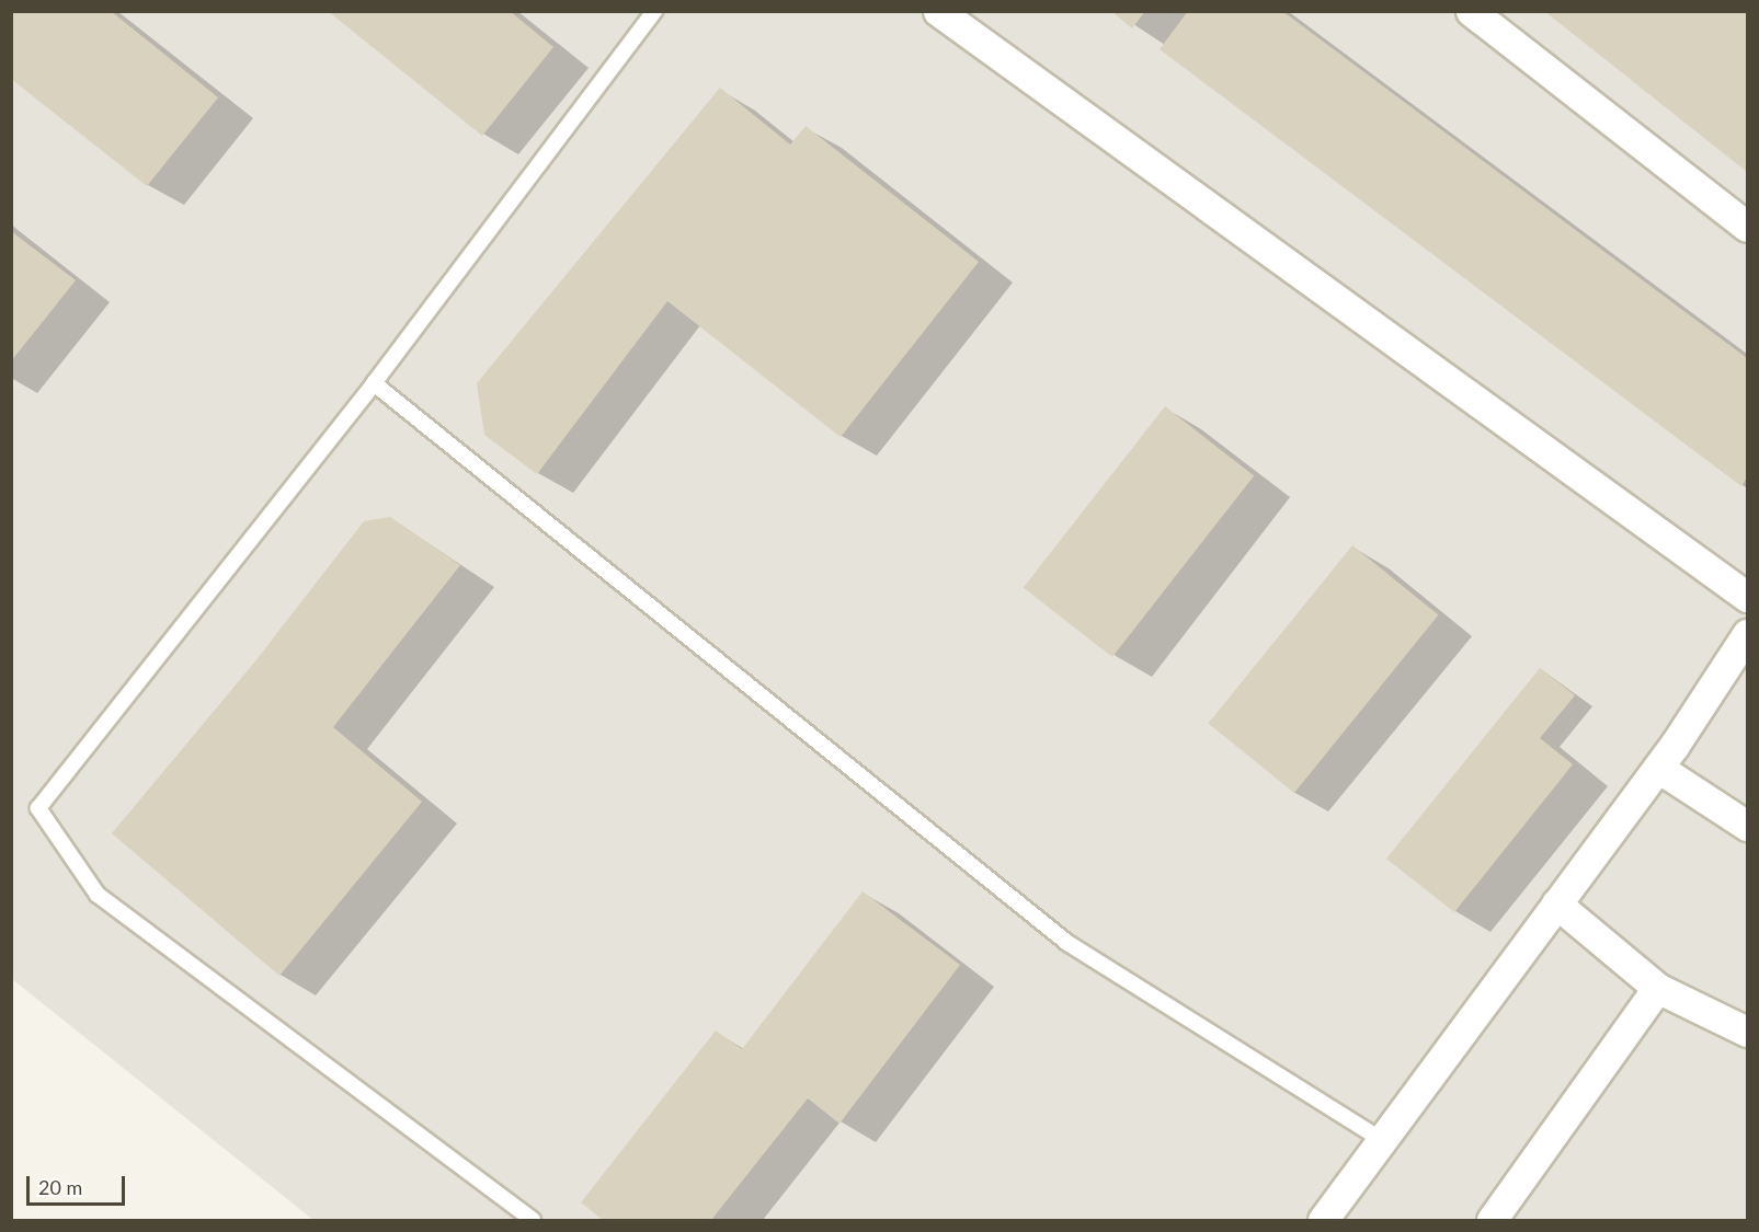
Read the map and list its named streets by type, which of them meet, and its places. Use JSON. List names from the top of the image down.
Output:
{
  "scale_bar": "20 m"
}
